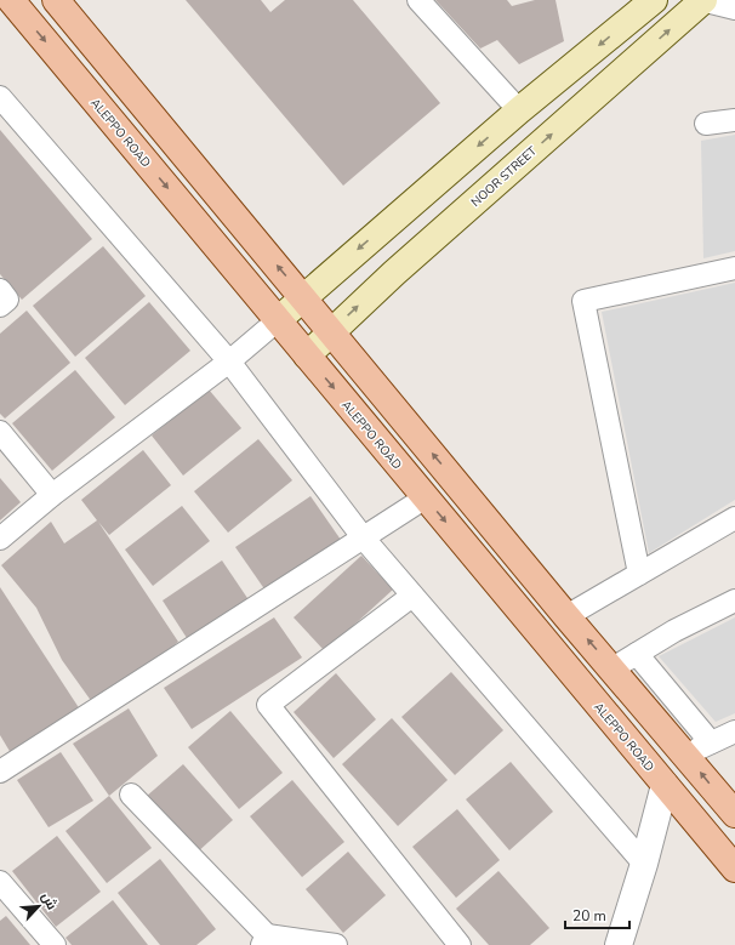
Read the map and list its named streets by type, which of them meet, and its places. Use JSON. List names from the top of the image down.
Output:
{
  "streets": {
    "main road": ["ALEPPO ROAD", "NOOR STREET"]
  },
  "crossings": [
    ["ALEPPO ROAD", "NOOR STREET"]
  ],
  "scale_bar": "20 m",
  "north": "top right"
}
